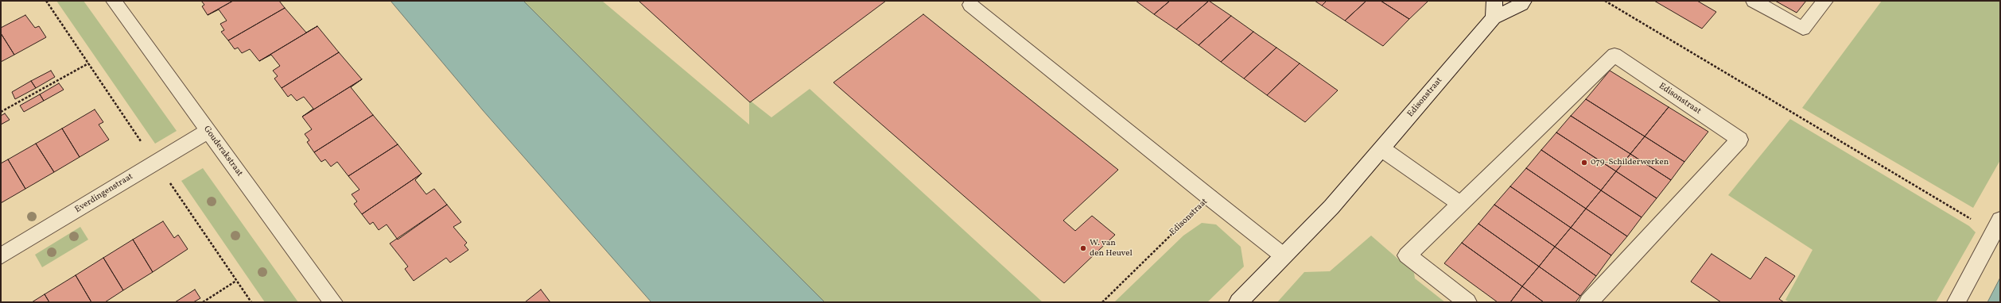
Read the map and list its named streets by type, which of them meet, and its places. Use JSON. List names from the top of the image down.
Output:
{
  "streets": {
    "street": ["Edisonstraat", "Gouderakstraat", "Everdingenstraat"]
  },
  "crossings": [
    ["Gouderakstraat", "Everdingenstraat"]
  ],
  "places": ["079-Schilderwerken", "W. van den Heuvel"]
}
